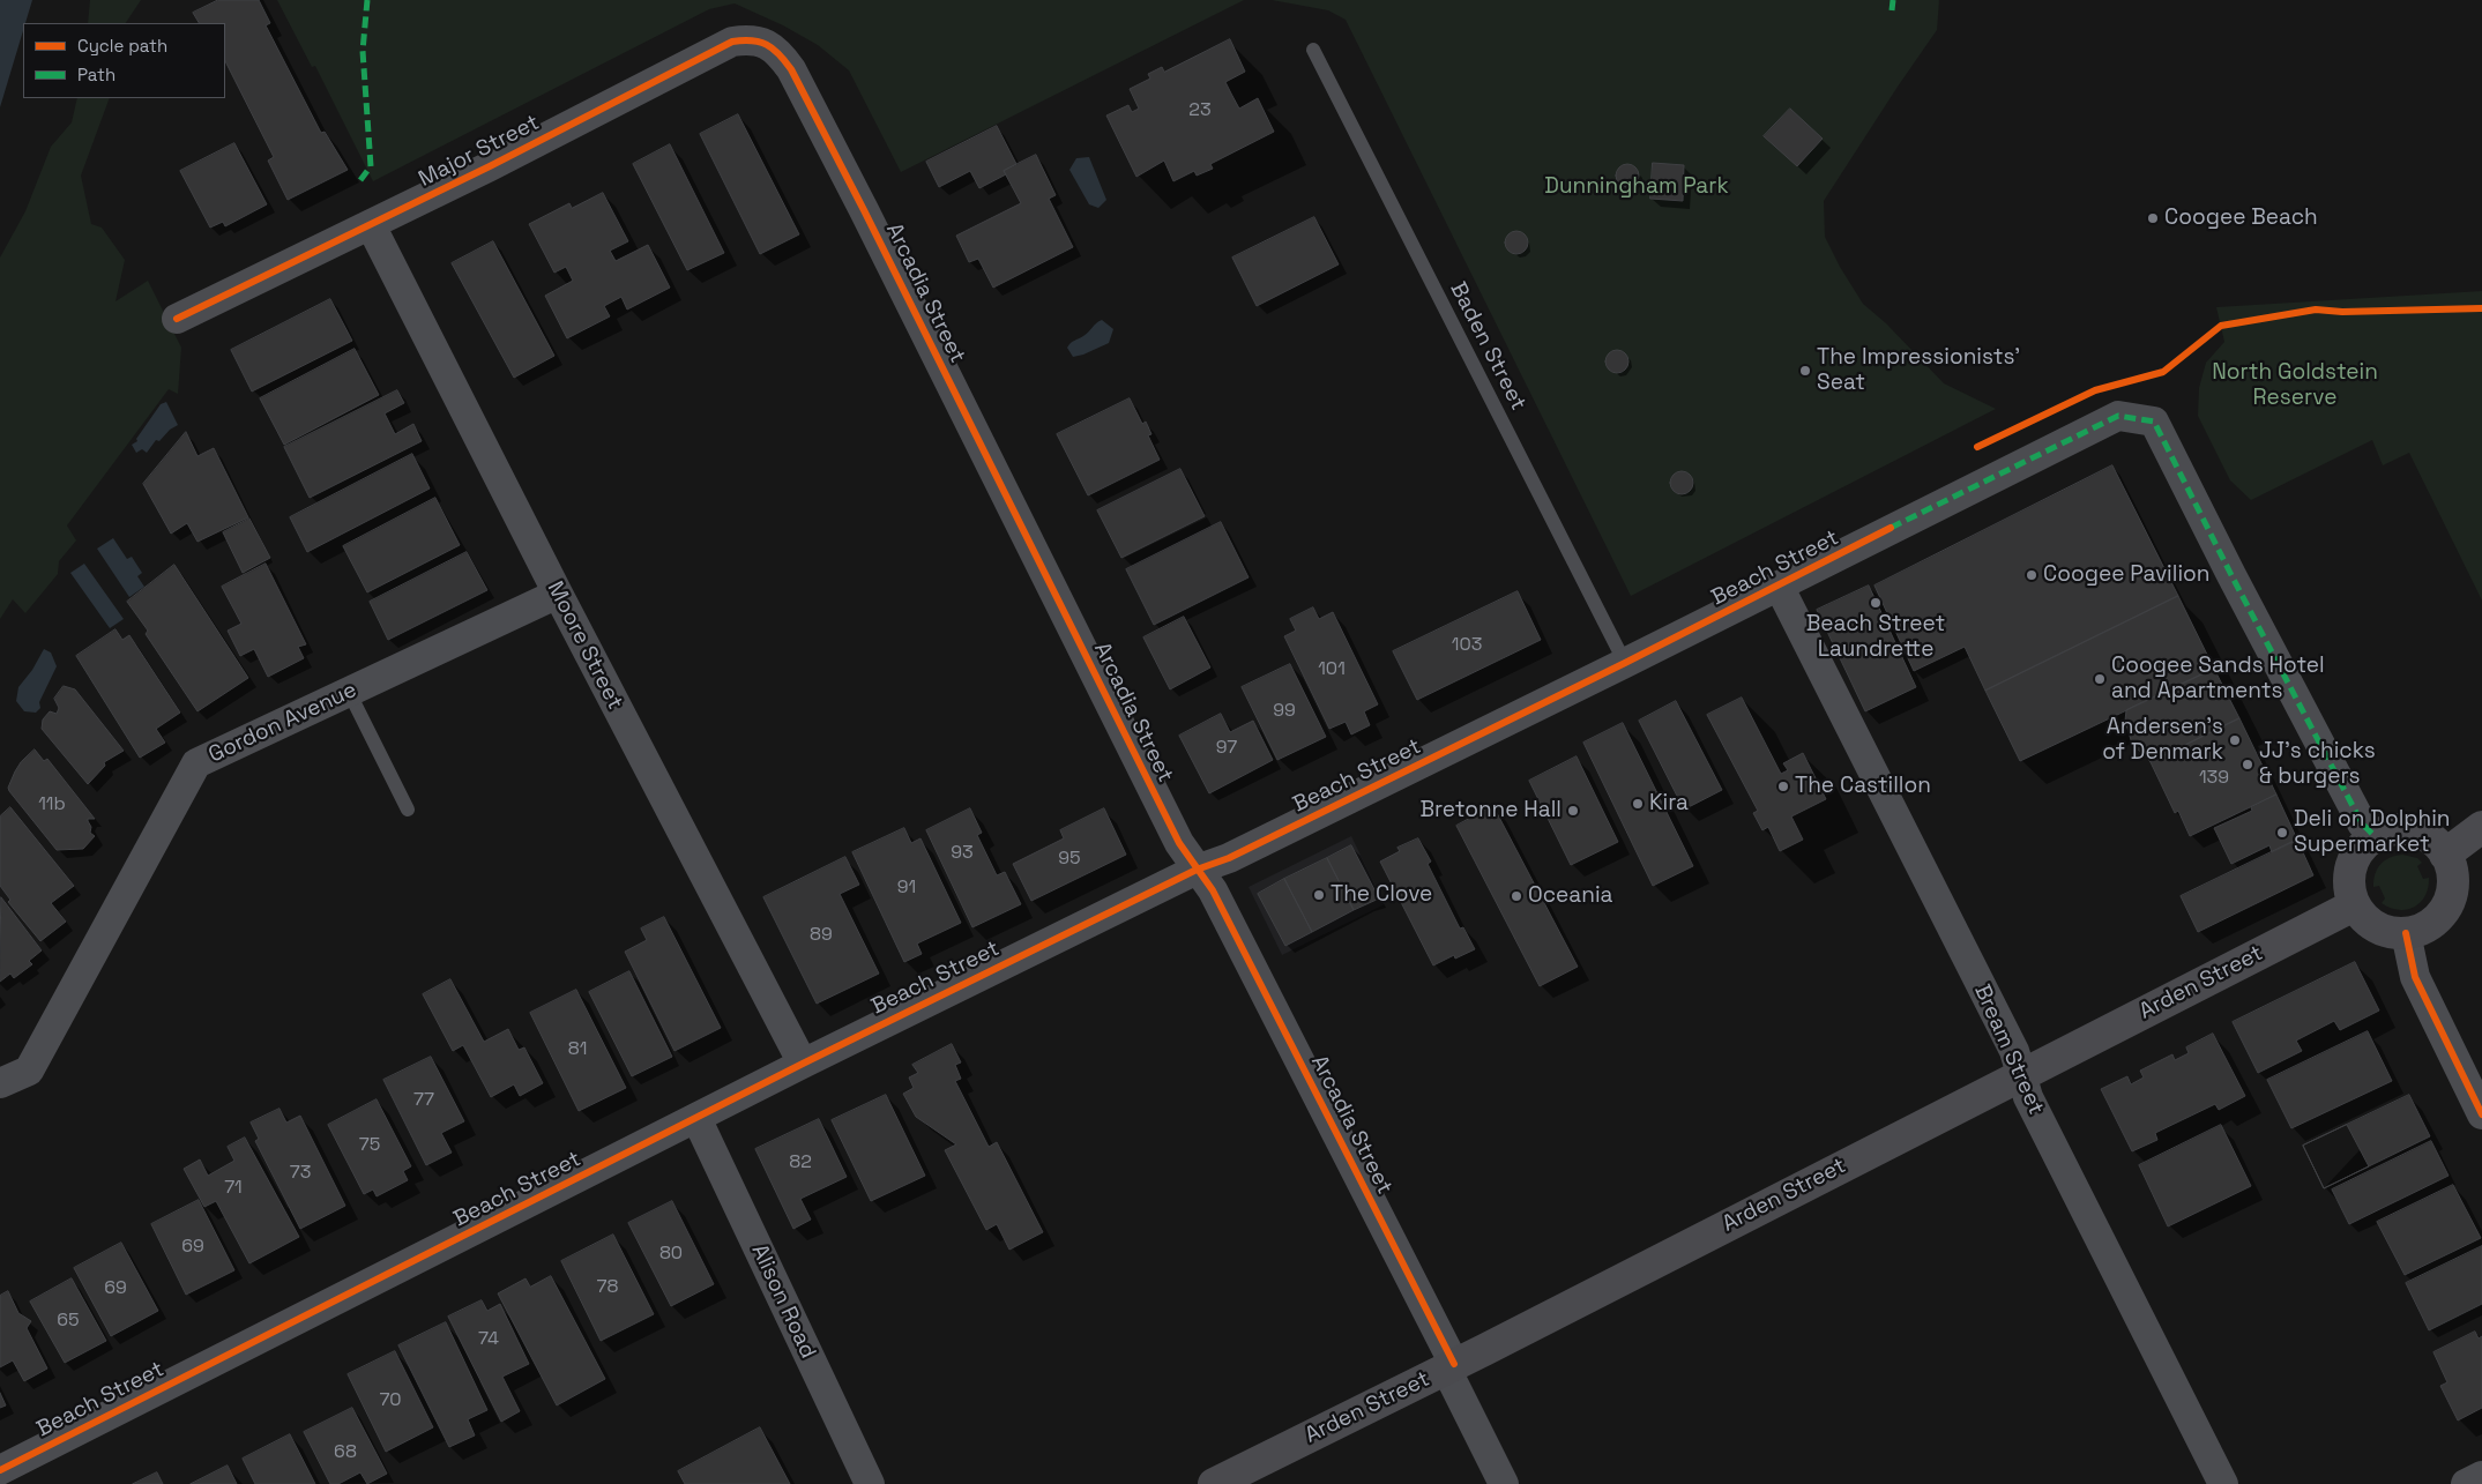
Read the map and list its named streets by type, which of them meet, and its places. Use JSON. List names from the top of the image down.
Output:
{
  "streets": {
    "main road": ["Arden Street"],
    "street": [
      "Major Street",
      "Arcadia Street",
      "Beach Street",
      "Moore Street",
      "Gordon Avenue",
      "Bream Street",
      "Alison Road"
    ],
    "lane": ["Baden Street"]
  },
  "crossings": [
    ["Major Street", "Arcadia Street"],
    ["Major Street", "Moore Street"],
    ["Arcadia Street", "Beach Street"],
    ["Arcadia Street", "Arden Street"],
    ["Baden Street", "Beach Street"],
    ["Beach Street", "Moore Street"],
    ["Beach Street", "Arden Street"],
    ["Beach Street", "Bream Street"],
    ["Beach Street", "Alison Road"],
    ["Moore Street", "Gordon Avenue"],
    ["Arden Street", "Bream Street"]
  ],
  "parks": ["Dunningham Park", "North Goldstein Reserve"],
  "places": [
    "Coogee Beach",
    "The Impressionists' Seat",
    "Coogee Pavilion",
    "Beach Street Laundrette",
    "Coogee Sands Hotel and Apartments",
    "Andersen's of Denmark",
    "JJ's chicks & burgers",
    "The Castillon",
    "Kira",
    "Bretonne Hall",
    "Deli on Dolphin Supermarket",
    "The Clove",
    "Oceania"
  ],
  "house_numbers": [
    "23",
    "103",
    "101",
    "99",
    "97",
    "139",
    "11b",
    "93",
    "95",
    "91",
    "89",
    "81",
    "77",
    "75",
    "82",
    "73",
    "71",
    "69",
    "80",
    "78",
    "69",
    "65",
    "74",
    "70",
    "68"
  ],
  "legend": ["Cycle path", "Path"]
}
